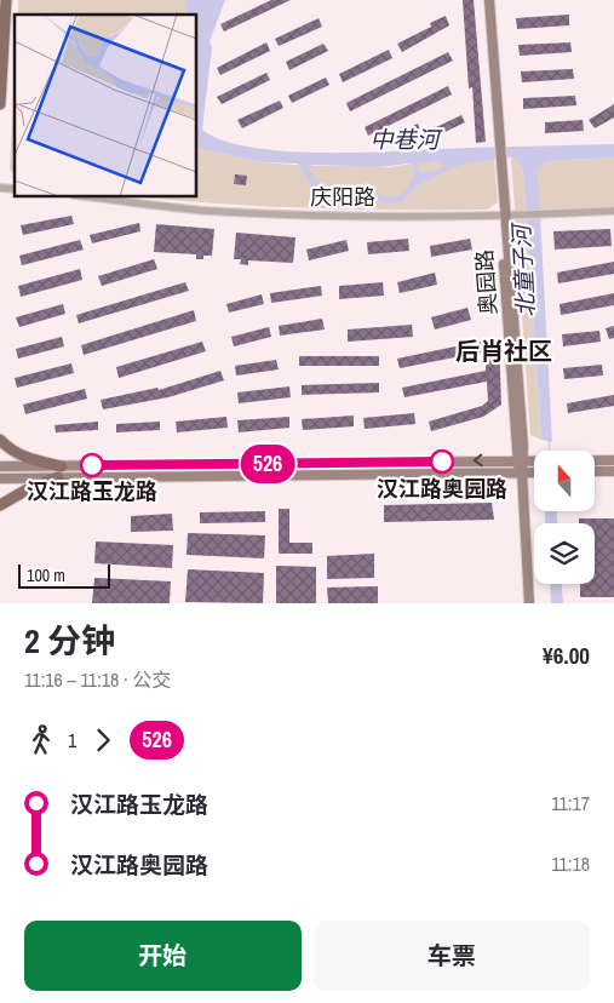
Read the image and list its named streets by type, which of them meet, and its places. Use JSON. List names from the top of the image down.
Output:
{
  "streets": {
    "main road": ["奥园路"],
    "street": ["庆阳路"]
  },
  "crossings": [
    ["庆阳路", "奥园路"]
  ],
  "districts": ["后肖社区"],
  "water": ["中巷河", "北童子河"],
  "places": ["汉江路奥园路", "汉江路玉龙路"],
  "lines": ["bus line 526"],
  "scale_bar": "100 m",
  "north": "top",
  "page": {
    "on_map": "526",
    "scale": "100 m",
    "heading": ["2 分钟", "11:16 – 11:18 · 公交", "¥6.00"],
    "legs": ["1", "526"],
    "list": [
      {
        "name": "汉江路玉龙路",
        "value": "11:17"
      },
      {
        "name": "汉江路奥园路",
        "value": "11:18"
      }
    ],
    "buttons": ["开始", "车票"]
  }
}
